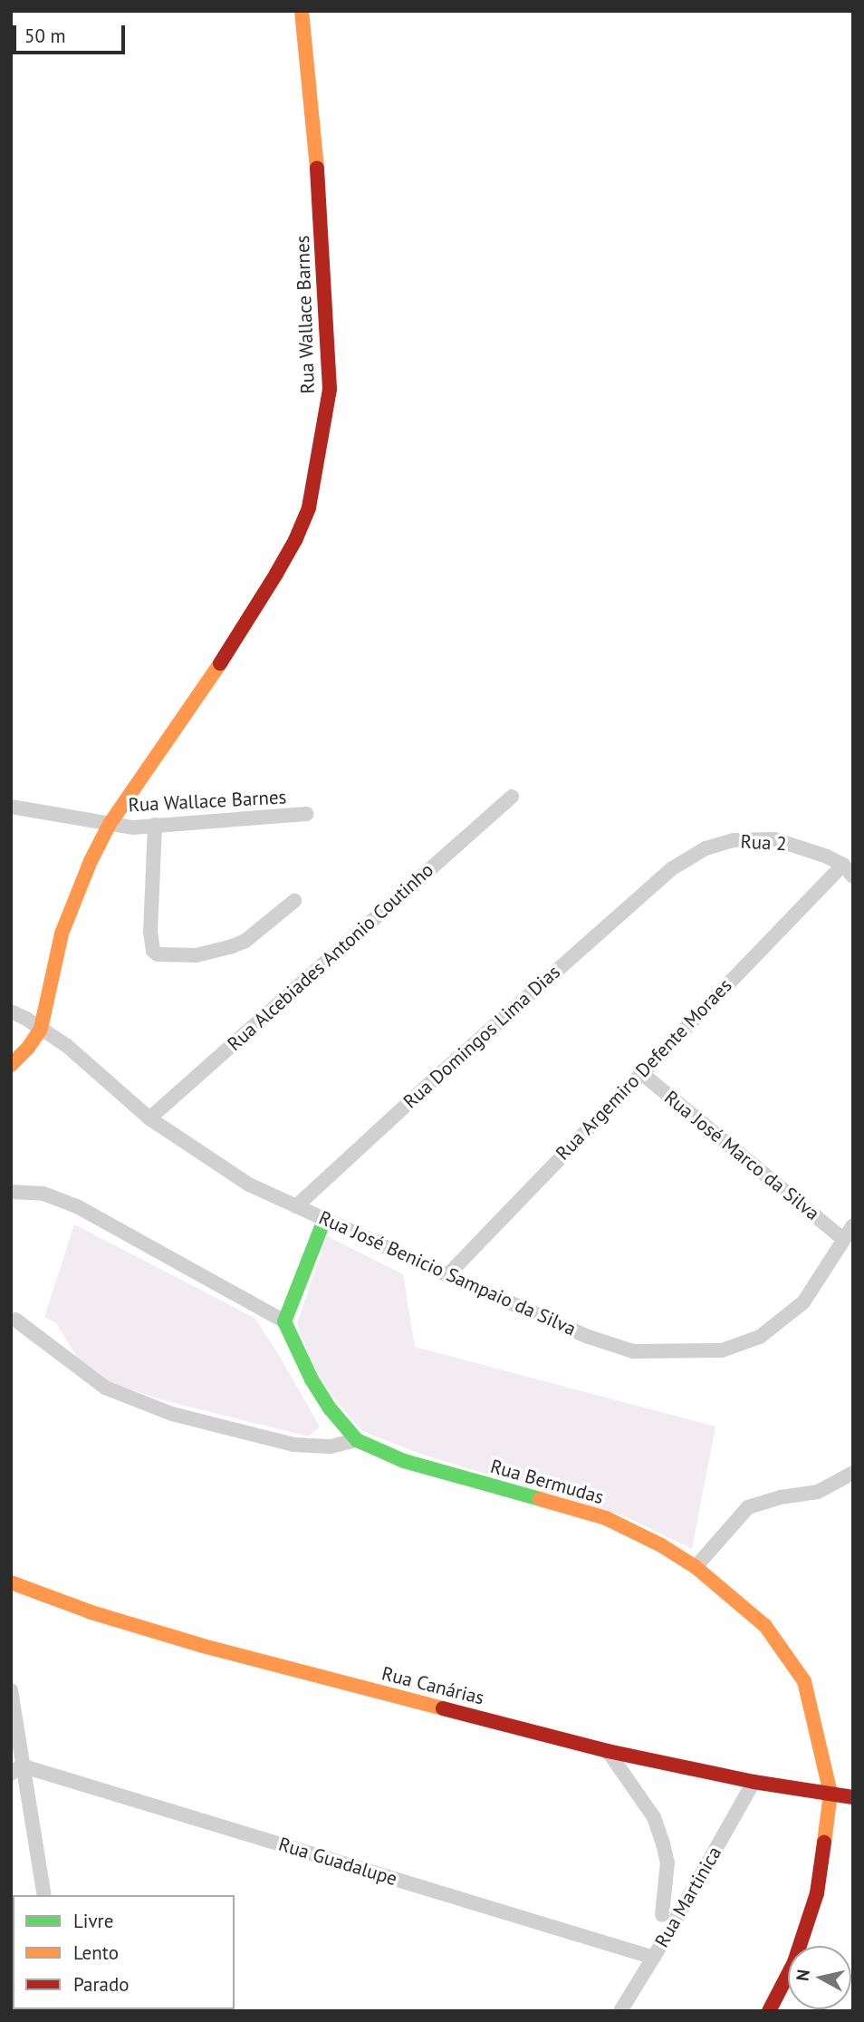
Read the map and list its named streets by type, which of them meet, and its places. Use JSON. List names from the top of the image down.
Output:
{
  "streets": {
    "street": [
      "Rua Wallace Barnes",
      "Rua 2",
      "Rua Alcebiades Antonio Coutinho",
      "Rua Domingos Lima Dias",
      "Rua Argemiro Defente Moraes",
      "Rua José Marco da Silva",
      "Rua José Benicio Sampaio da Silva",
      "Rua Bermudas",
      "Rua Canárias",
      "Rua Guadalupe",
      "Rua Martinica"
    ]
  },
  "crossings": [
    ["Rua Wallace Barnes", "Rua José Benicio Sampaio da Silva"],
    ["Rua 2", "Rua Domingos Lima Dias"],
    ["Rua 2", "Rua Argemiro Defente Moraes"],
    ["Rua Alcebiades Antonio Coutinho", "Rua José Benicio Sampaio da Silva"],
    ["Rua Domingos Lima Dias", "Rua José Benicio Sampaio da Silva"],
    ["Rua Argemiro Defente Moraes", "Rua José Marco da Silva"],
    ["Rua Argemiro Defente Moraes", "Rua José Benicio Sampaio da Silva"],
    ["Rua José Marco da Silva", "Rua José Benicio Sampaio da Silva"],
    ["Rua Bermudas", "Rua Canárias"],
    ["Rua Canárias", "Rua Martinica"],
    ["Rua Guadalupe", "Rua Martinica"]
  ],
  "legend": ["Livre", "Lento", "Parado"],
  "scale_bar": "50 m",
  "north": "left"
}
